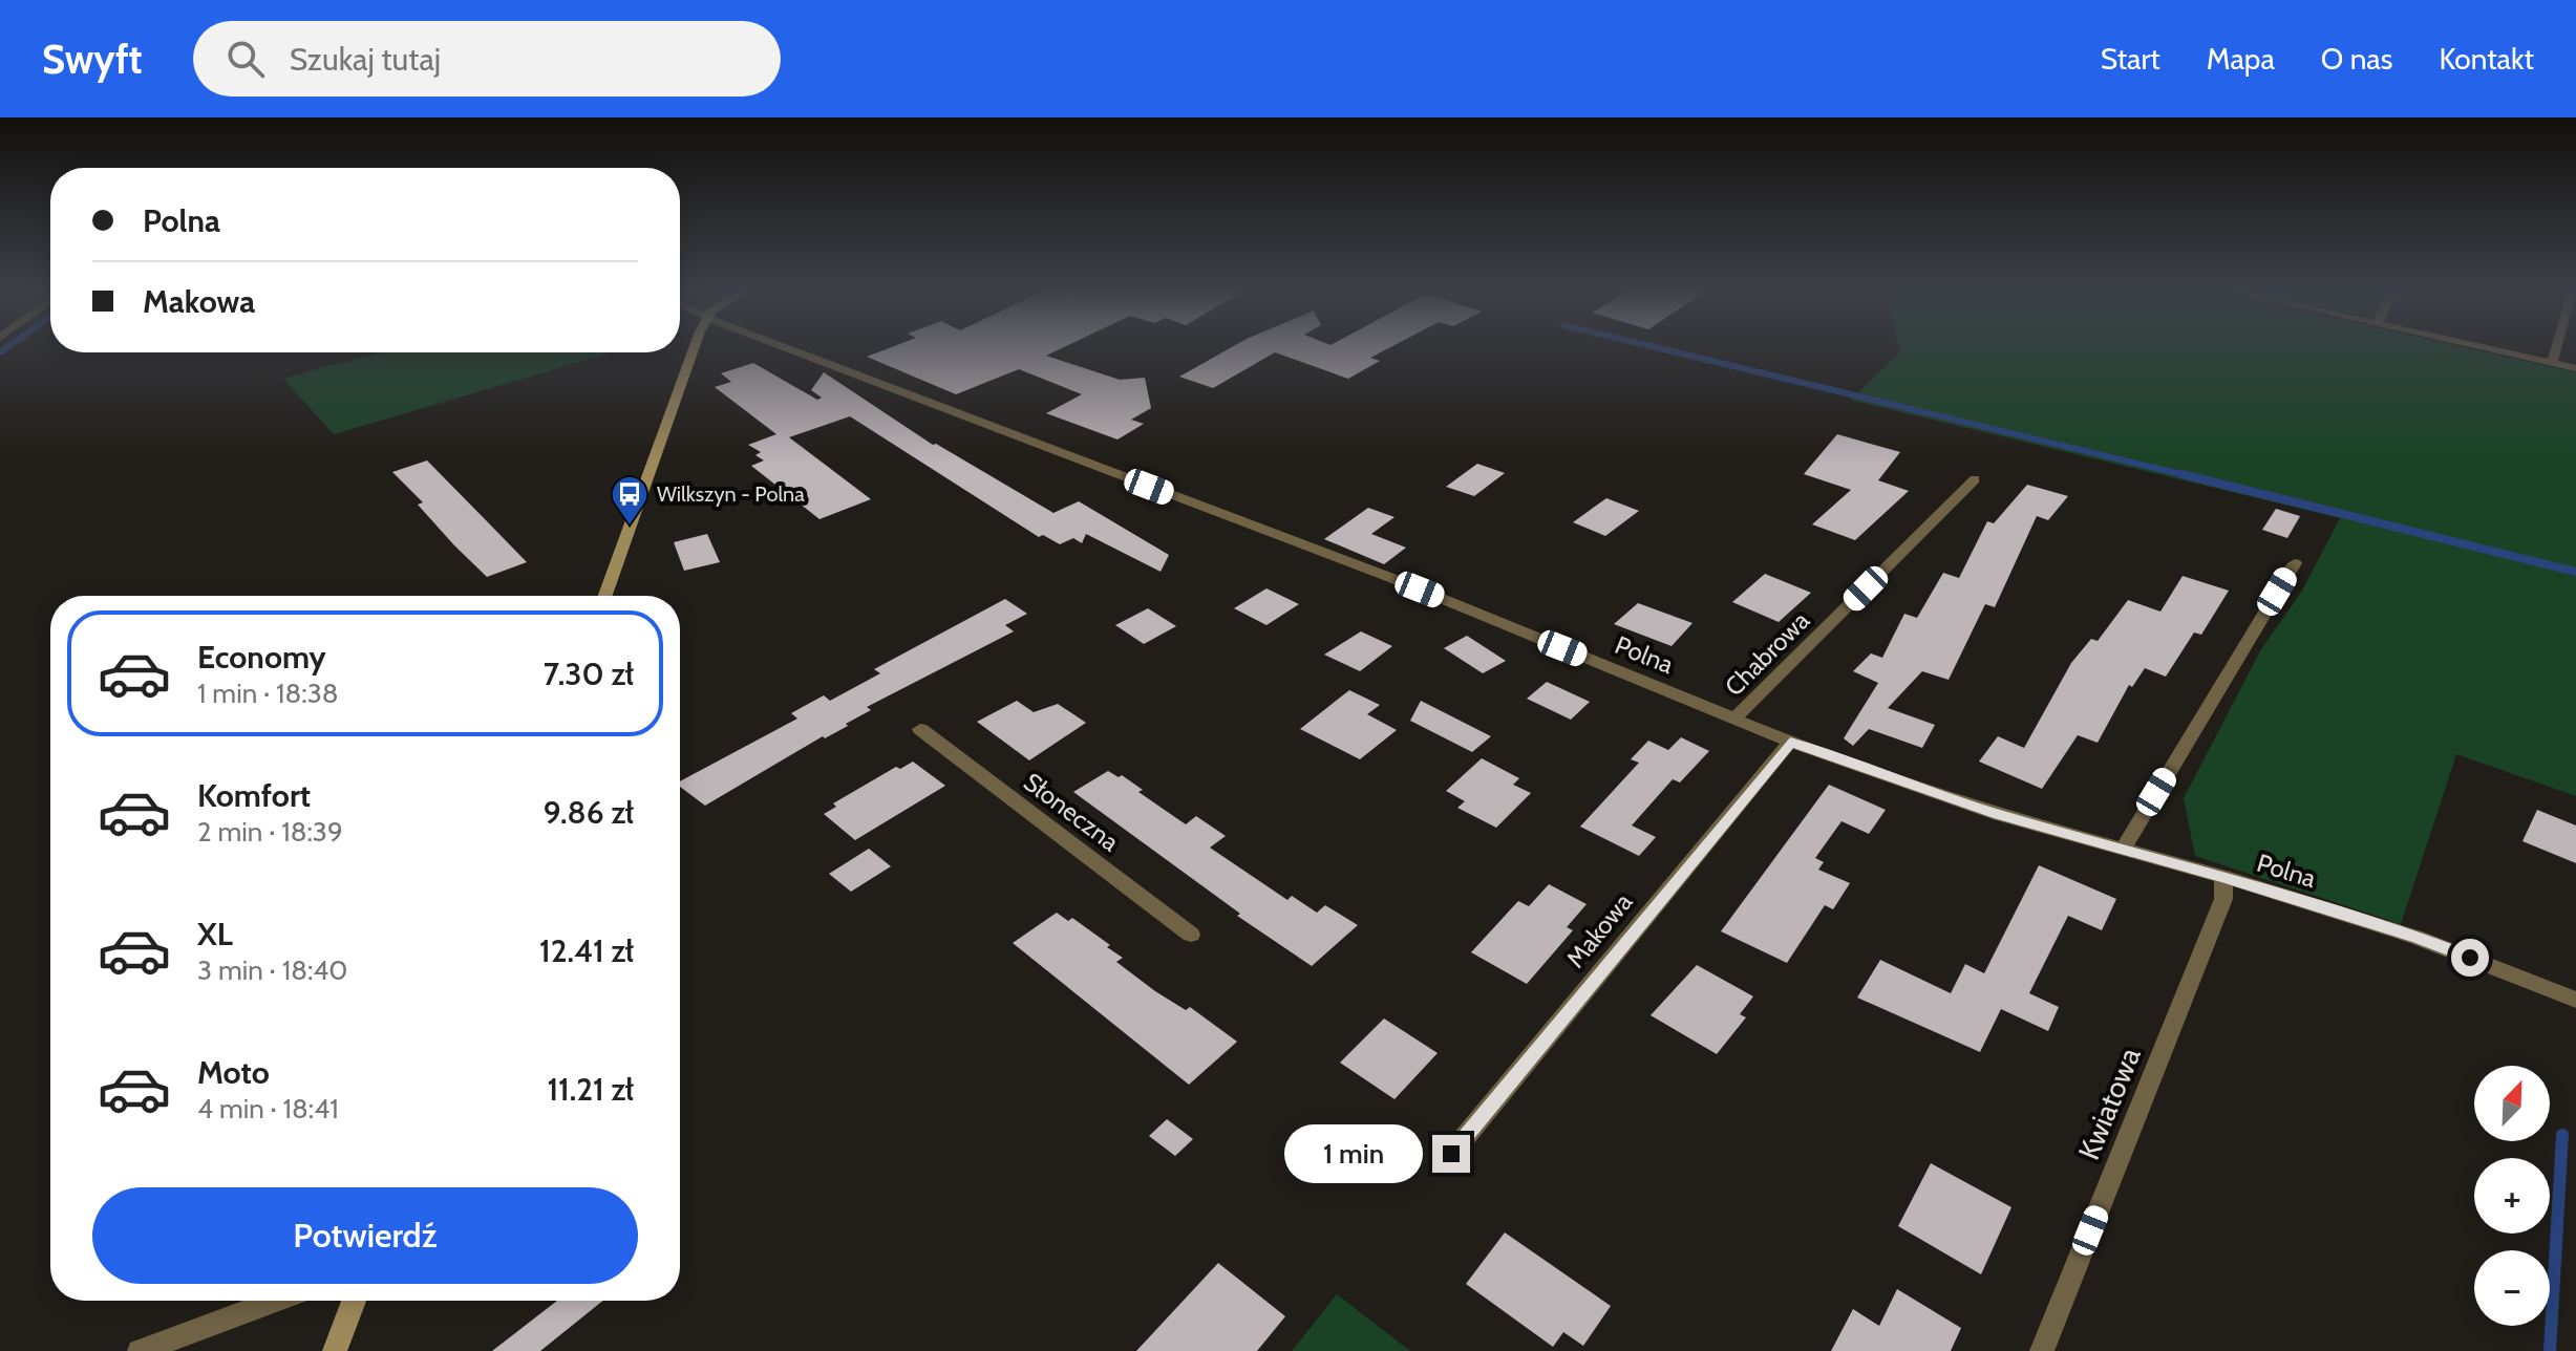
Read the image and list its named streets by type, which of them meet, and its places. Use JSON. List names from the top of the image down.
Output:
{
  "streets": {
    "street": [
      "Chabrowa",
      "Polna",
      "Słoneczna",
      "Makowa",
      "Kwiatowa"
    ]
  },
  "crossings": [
    ["Chabrowa", "Polna"],
    ["Polna", "Makowa"],
    ["Polna", "Kwiatowa"]
  ],
  "places": {
    "bus stop": ["Wilkszyn - Polna"]
  },
  "north": "top right",
  "page": {
    "header": "Swyft",
    "search": "Szukaj tutaj",
    "nav": [
      "Start",
      "Mapa",
      "O nas",
      "Kontakt"
    ],
    "banner": ["Polna", "Makowa"],
    "list": [
      {
        "name": "Economy",
        "note": "1 min · 18:38",
        "value": "7.30 zł"
      },
      {
        "name": "Komfort",
        "note": "2 min · 18:39",
        "value": "9.86 zł"
      },
      {
        "name": "XL",
        "note": "3 min · 18:40",
        "value": "12.41 zł"
      },
      {
        "name": "Moto",
        "note": "4 min · 18:41",
        "value": "11.21 zł"
      }
    ],
    "map_buttons": ["+", "−"],
    "bubble": "1 min",
    "buttons": "Potwierdź"
  }
}
